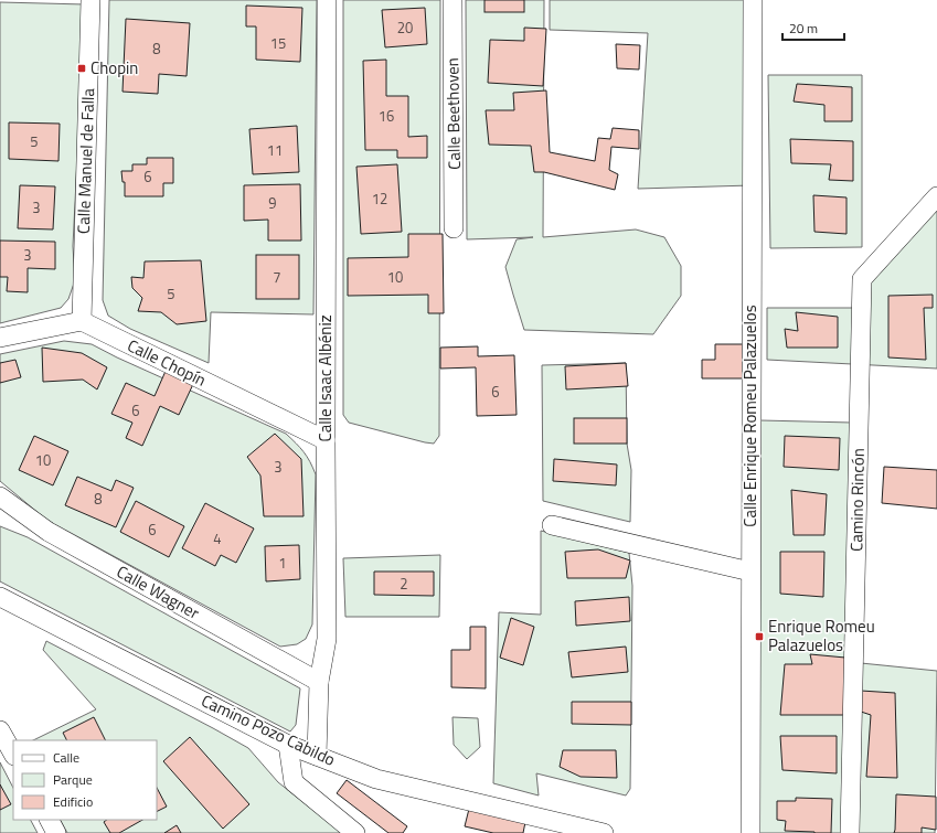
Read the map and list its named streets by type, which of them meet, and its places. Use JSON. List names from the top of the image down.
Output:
{
  "streets": {
    "street": [
      "Calle Beethoven",
      "Calle Manuel de Falla",
      "Calle Chopín",
      "Calle Isaac Albéniz",
      "Calle Enrique Romeu Palazuelos",
      "Camino Rincón",
      "Calle Wagner",
      "Camino Pozo Cabildo"
    ]
  },
  "crossings": [
    ["Calle Manuel de Falla", "Calle Chopín"],
    ["Calle Chopín", "Calle Isaac Albéniz"],
    ["Calle Isaac Albéniz", "Calle Wagner"],
    ["Calle Isaac Albéniz", "Camino Pozo Cabildo"]
  ],
  "places": {
    "transit": ["Chopin", "Enrique Romeu Palazuelos"]
  },
  "house_numbers": [
    "20",
    "15",
    "8",
    "16",
    "5",
    "11",
    "6",
    "12",
    "9",
    "3",
    "3",
    "7",
    "10",
    "5",
    "6",
    "6",
    "10",
    "3",
    "8",
    "6",
    "4",
    "1",
    "2"
  ],
  "legend": ["Calle", "Parque", "Edificio"],
  "scale_bar": "20 m"
}
